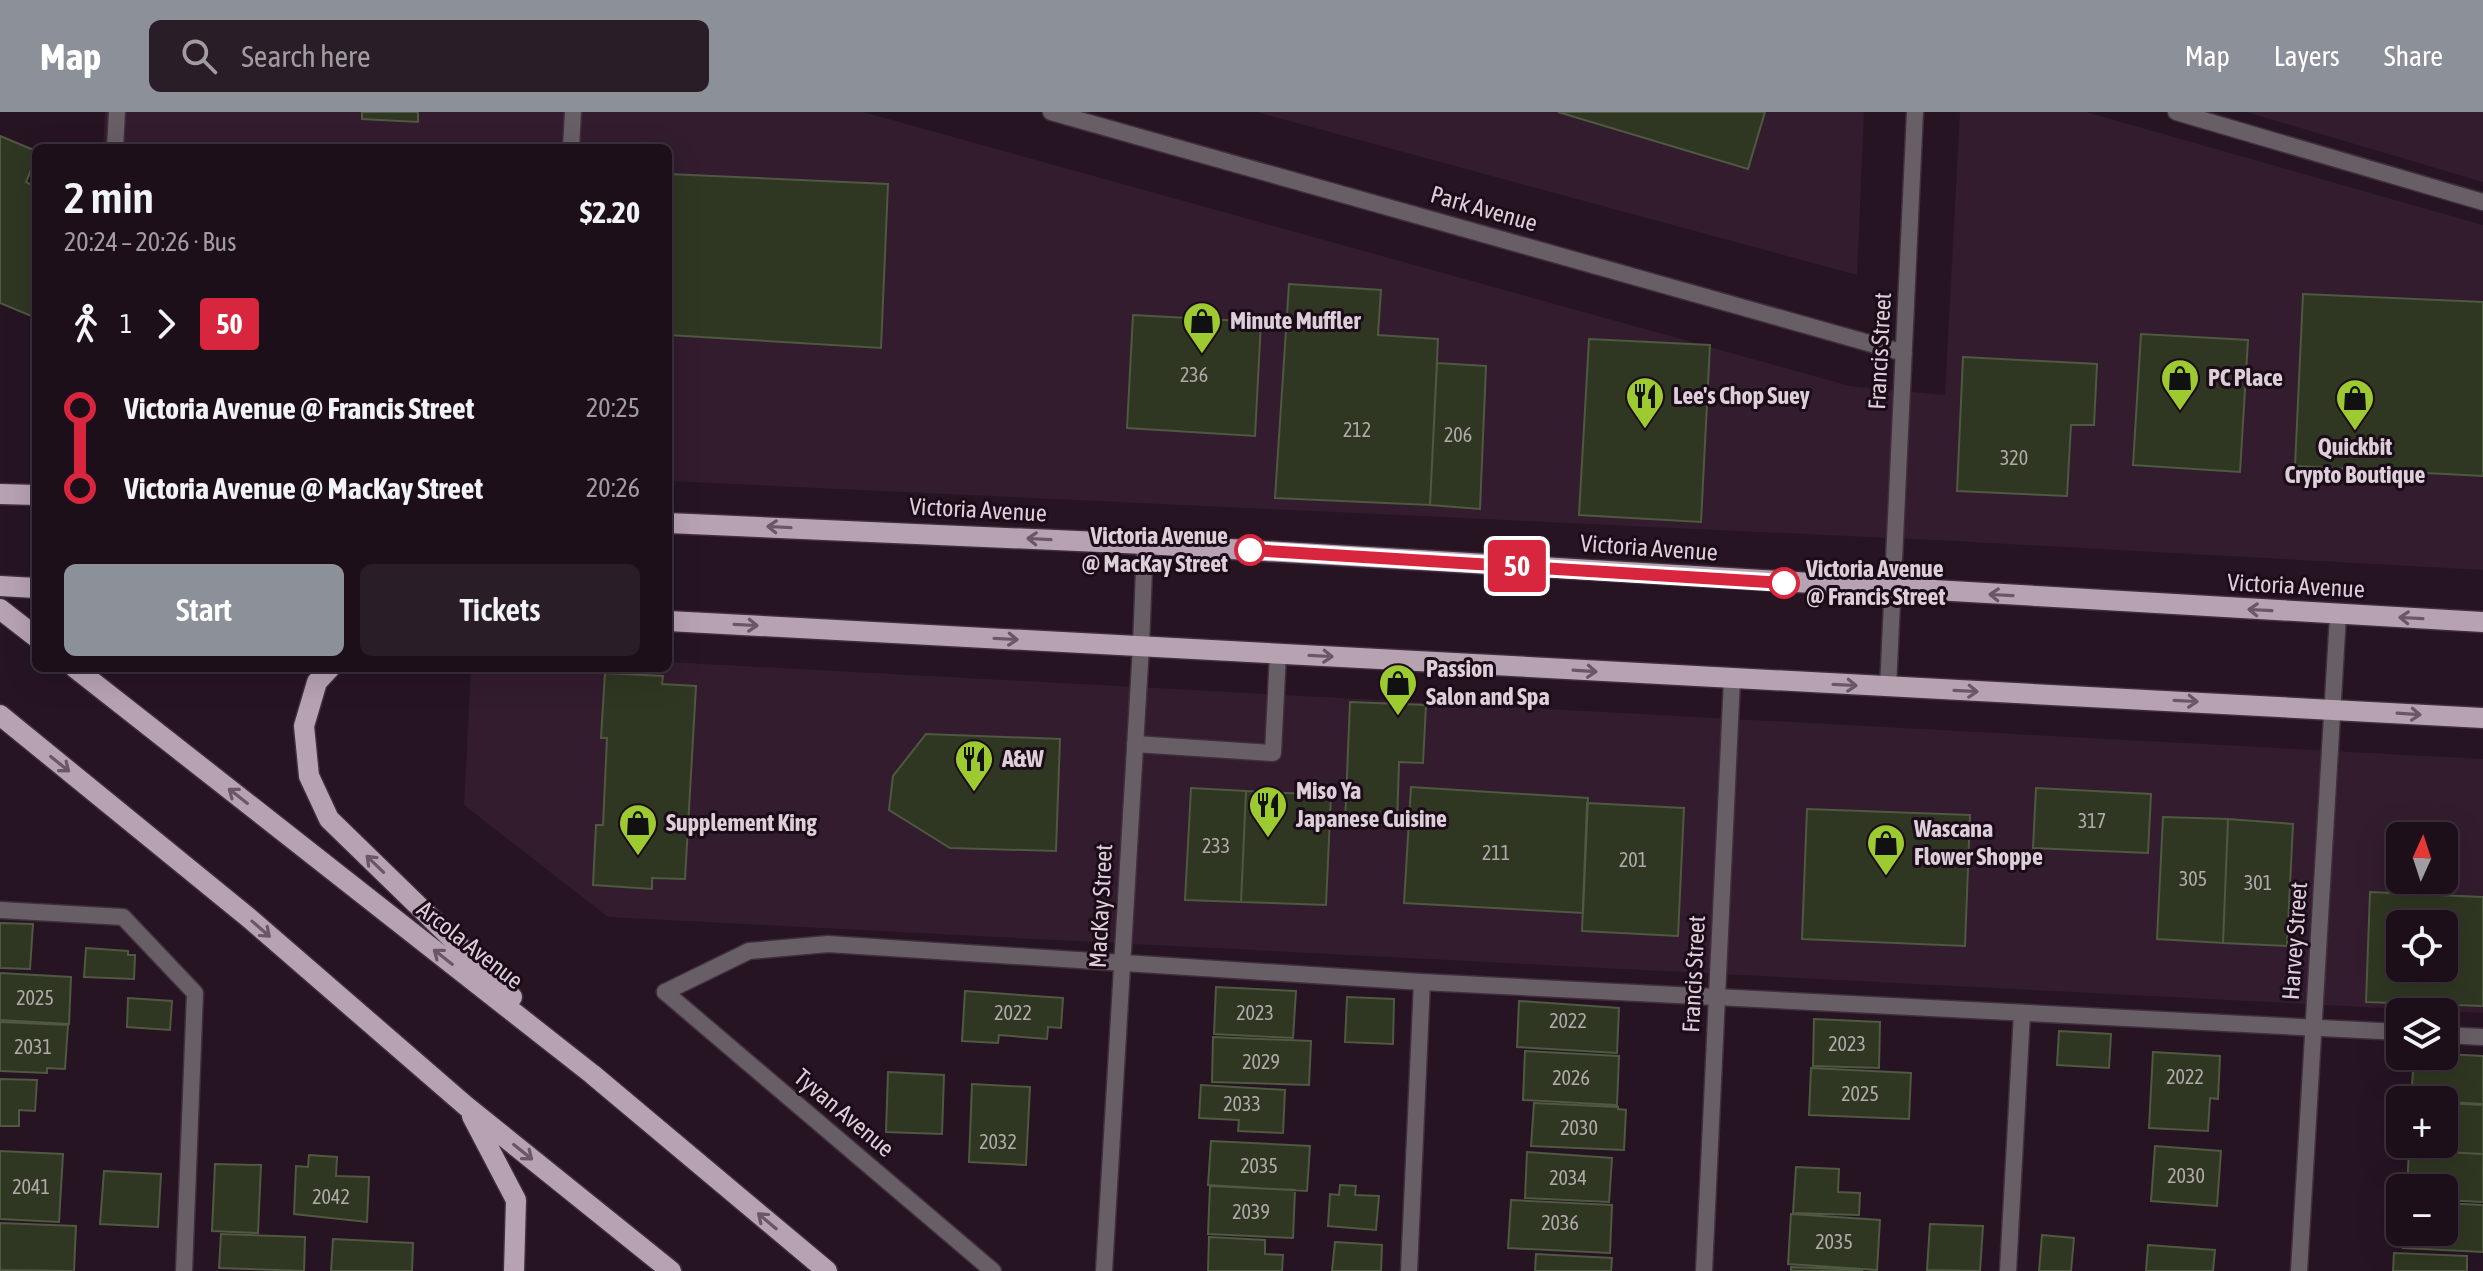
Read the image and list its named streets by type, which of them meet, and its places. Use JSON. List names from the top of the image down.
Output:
{
  "streets": {
    "main road": ["Victoria Avenue", "Arcola Avenue"],
    "street": [
      "Park Avenue",
      "Francis Street",
      "MacKay Street",
      "Harvey Street",
      "Tyvan Avenue"
    ]
  },
  "crossings": [
    ["Park Avenue", "Francis Street"],
    ["Francis Street", "Victoria Avenue"],
    ["Victoria Avenue", "MacKay Street"],
    ["Victoria Avenue", "Harvey Street"],
    ["MacKay Street", "Tyvan Avenue"]
  ],
  "places": {
    "shop": [
      "Minute Muffler",
      "PC Place",
      "Quickbit Crypto Boutique",
      "Passion Salon and Spa",
      "Supplement King",
      "Wascana Flower Shoppe"
    ],
    "restaurant": ["Lee's Chop Suey", "A&W", "Miso Ya Japanese Cuisine"],
    "other": ["Victoria Avenue @ MacKay Street", "Victoria Avenue @ Francis Street"]
  },
  "lines": ["bus line 50"],
  "house_numbers": [
    "236",
    "212",
    "206",
    "320",
    "317",
    "233",
    "211",
    "201",
    "305",
    "301",
    "2025",
    "2022",
    "2023",
    "2022",
    "2023",
    "2031",
    "2029",
    "2022",
    "2026",
    "2025",
    "2033",
    "2030",
    "2032",
    "2035",
    "2030",
    "2034",
    "2041",
    "2042",
    "2039",
    "2036",
    "2035"
  ],
  "north": "top",
  "page": {
    "header": "Map",
    "search": "Search here",
    "nav": ["Map", "Layers", "Share"],
    "on_map": "50",
    "heading": ["2 min", "20:24 – 20:26 · Bus", "$2.20"],
    "legs": ["1", "50"],
    "list": [
      {
        "name": "Victoria Avenue @ Francis Street",
        "value": "20:25"
      },
      {
        "name": "Victoria Avenue @ MacKay Street",
        "value": "20:26"
      }
    ],
    "buttons": ["Start", "Tickets"],
    "map_buttons": ["+", "−"]
  }
}
